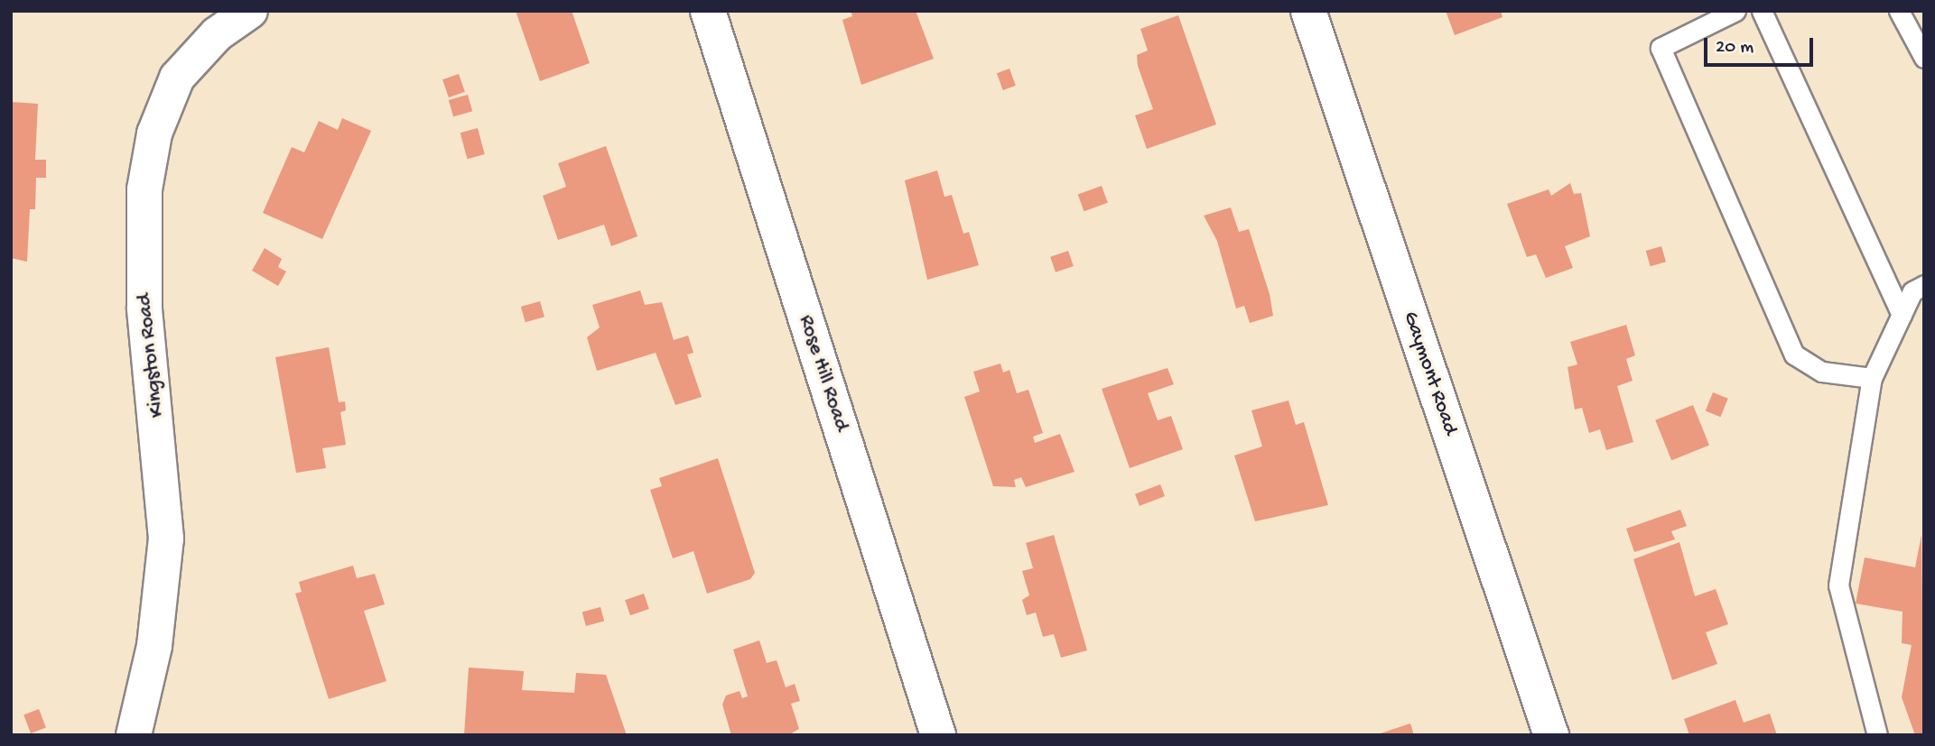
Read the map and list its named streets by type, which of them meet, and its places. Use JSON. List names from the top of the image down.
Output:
{
  "streets": {
    "street": ["Kingston Road", "Rose Hill Road", "Gaymont Road"]
  },
  "scale_bar": "20 m"
}
